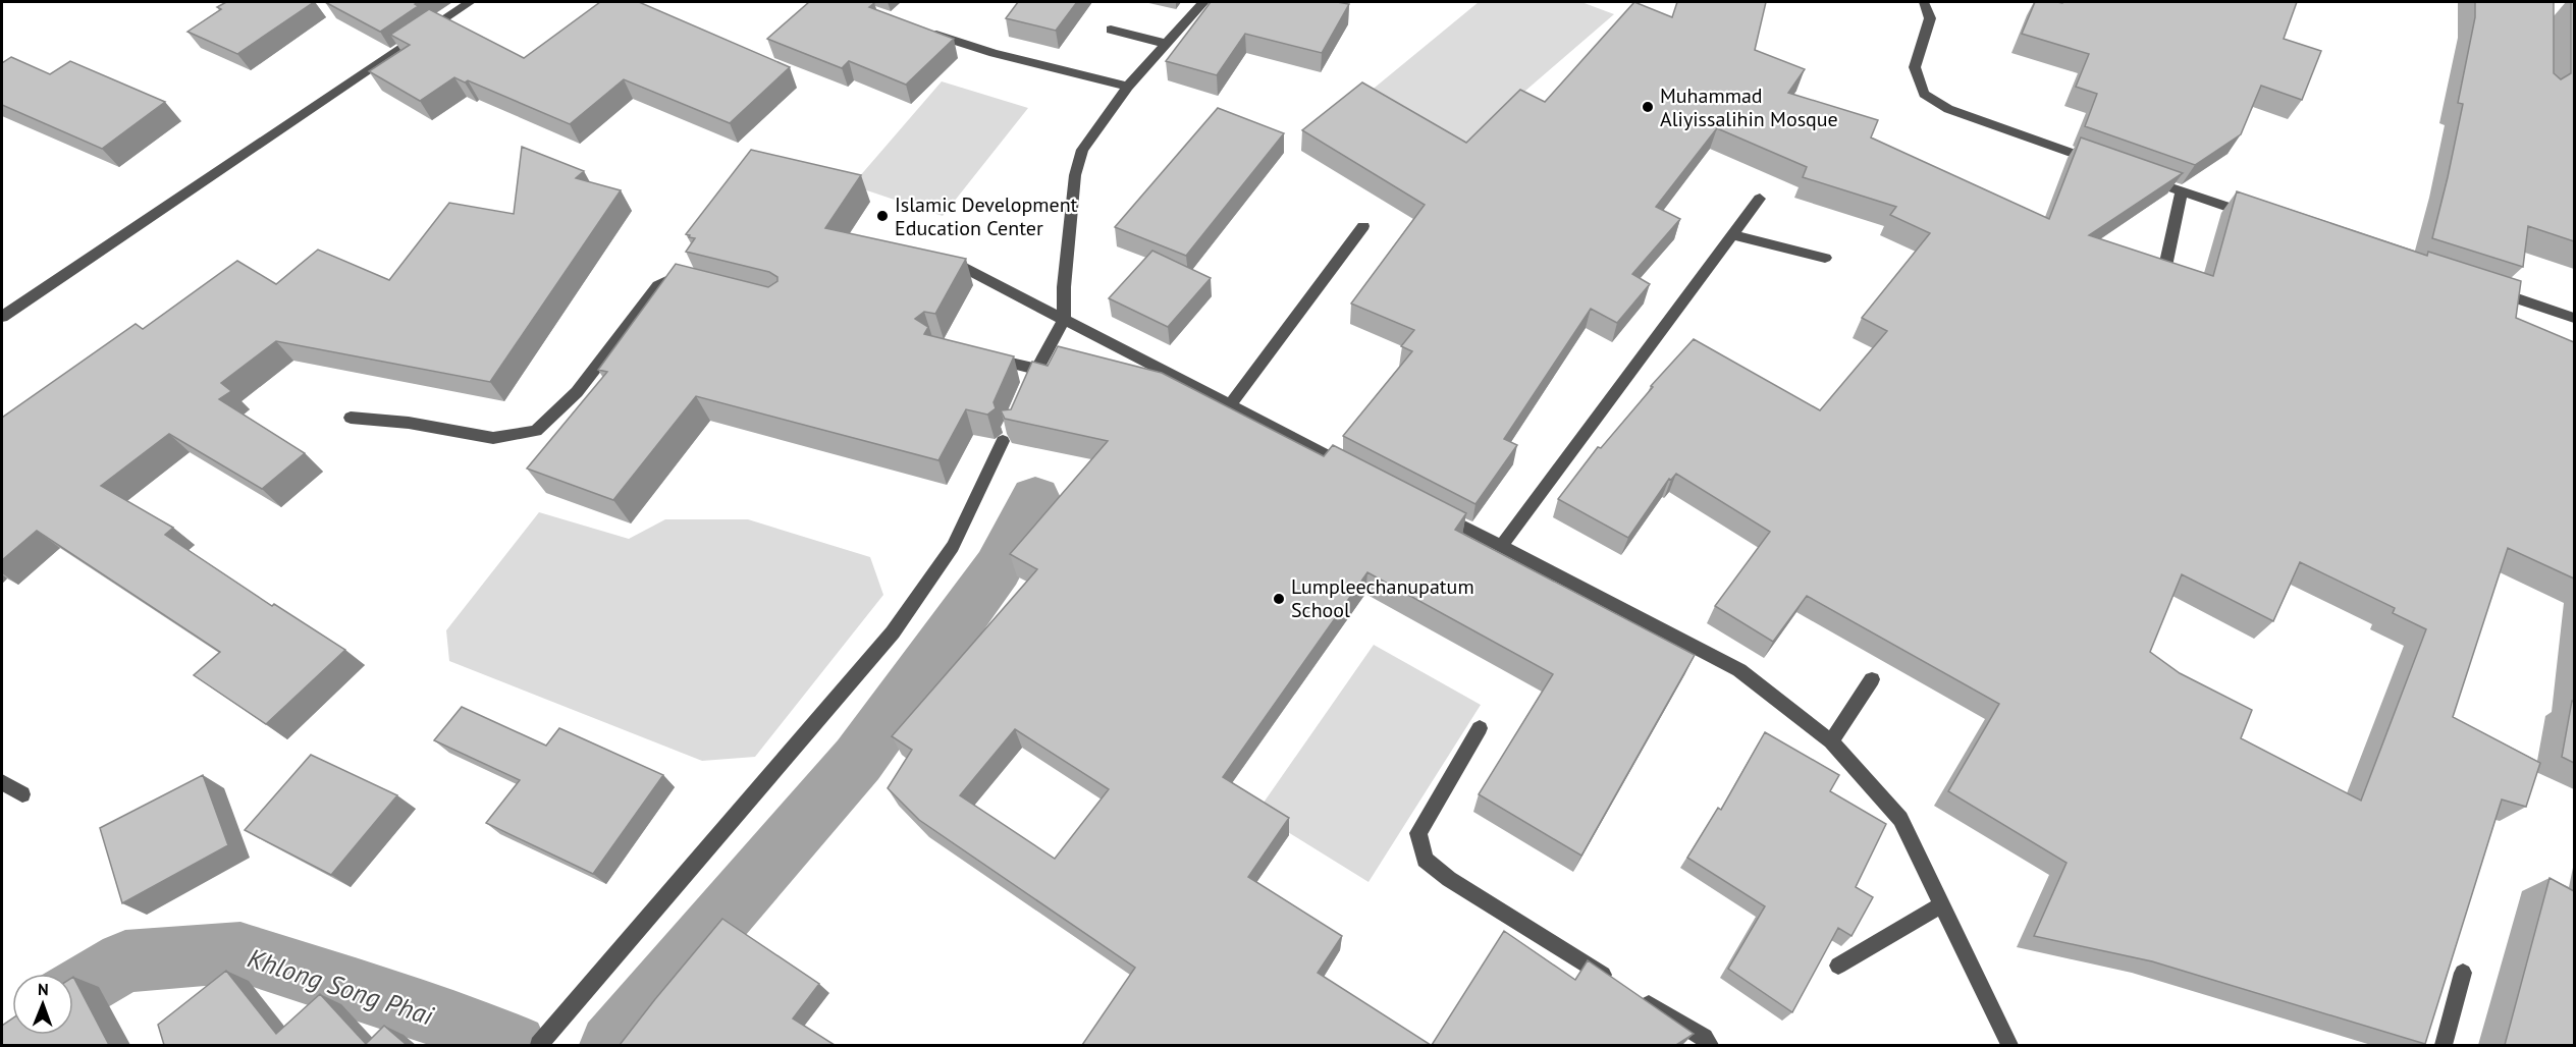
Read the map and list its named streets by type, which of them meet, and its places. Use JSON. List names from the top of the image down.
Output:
{
  "water": ["Khlong Song Phai"],
  "places": ["Muhammad Aliyissalihin Mosque", "Islamic Development Education Center", "Lumpleechanupatum School"],
  "north": "top"
}
